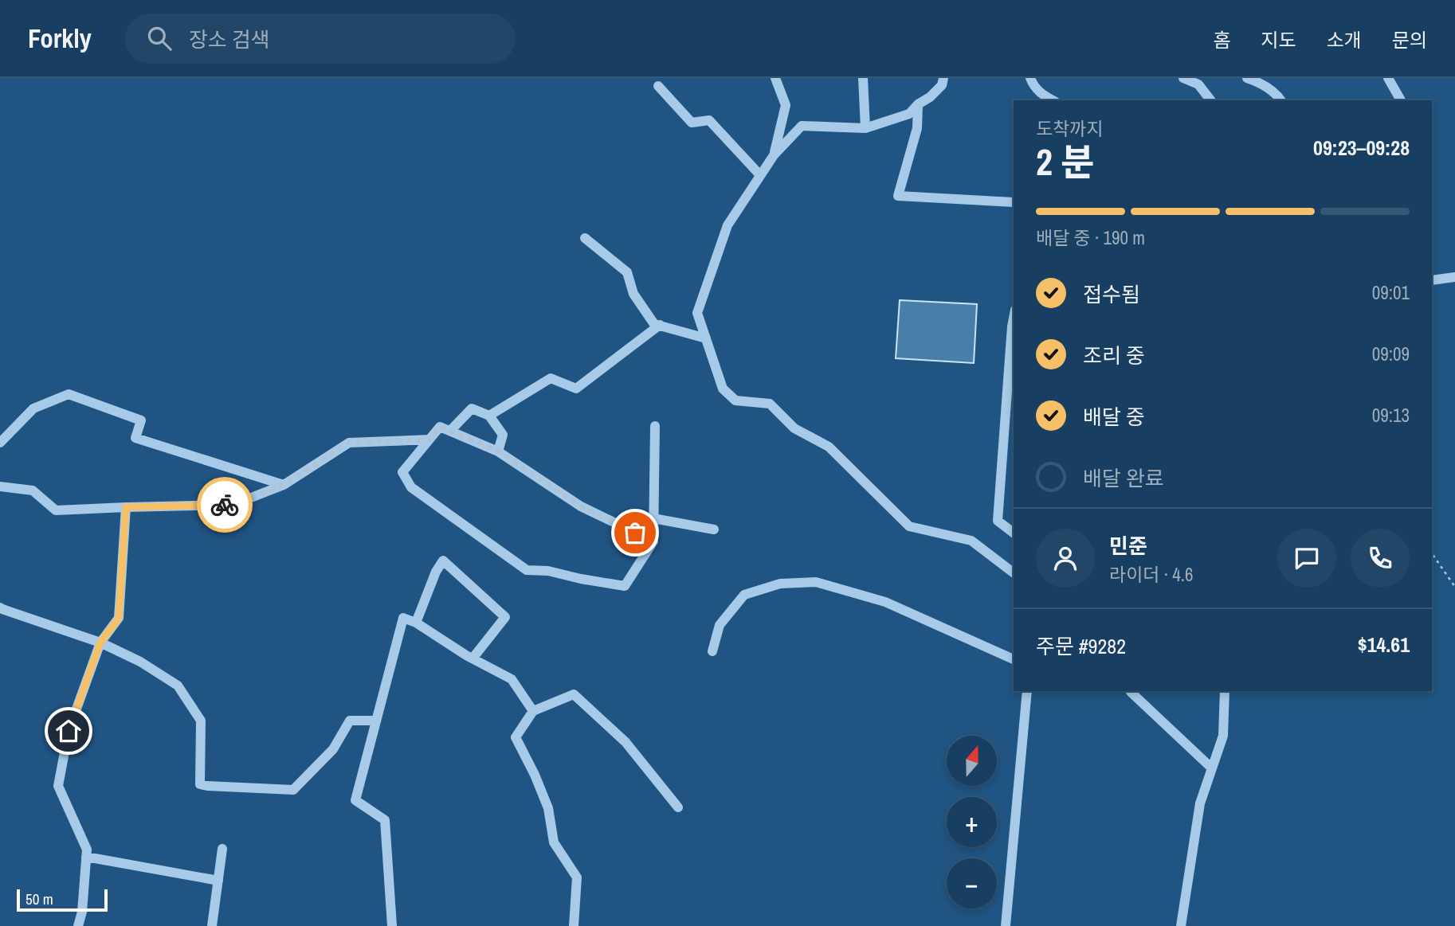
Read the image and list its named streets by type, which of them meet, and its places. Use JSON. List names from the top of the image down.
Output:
{
  "scale_bar": "50 m",
  "north": "top",
  "page": {
    "header": "Forkly",
    "search": "장소 검색",
    "nav": [
      "홈",
      "지도",
      "소개",
      "문의"
    ],
    "heading": ["2 분", "도착까지", "09:23–09:28"],
    "panel": [
      "민준",
      "라이더 · 4.6",
      "주문 #9282",
      "$14.61"
    ],
    "bar": "배달 중 · 190 m",
    "list": [
      ["접수됨", "09:01"],
      ["조리 중", "09:09"],
      ["배달 중", "09:13"],
      "배달 완료"
    ],
    "map_buttons": ["+", "−"],
    "scale": "50 m"
  }
}
